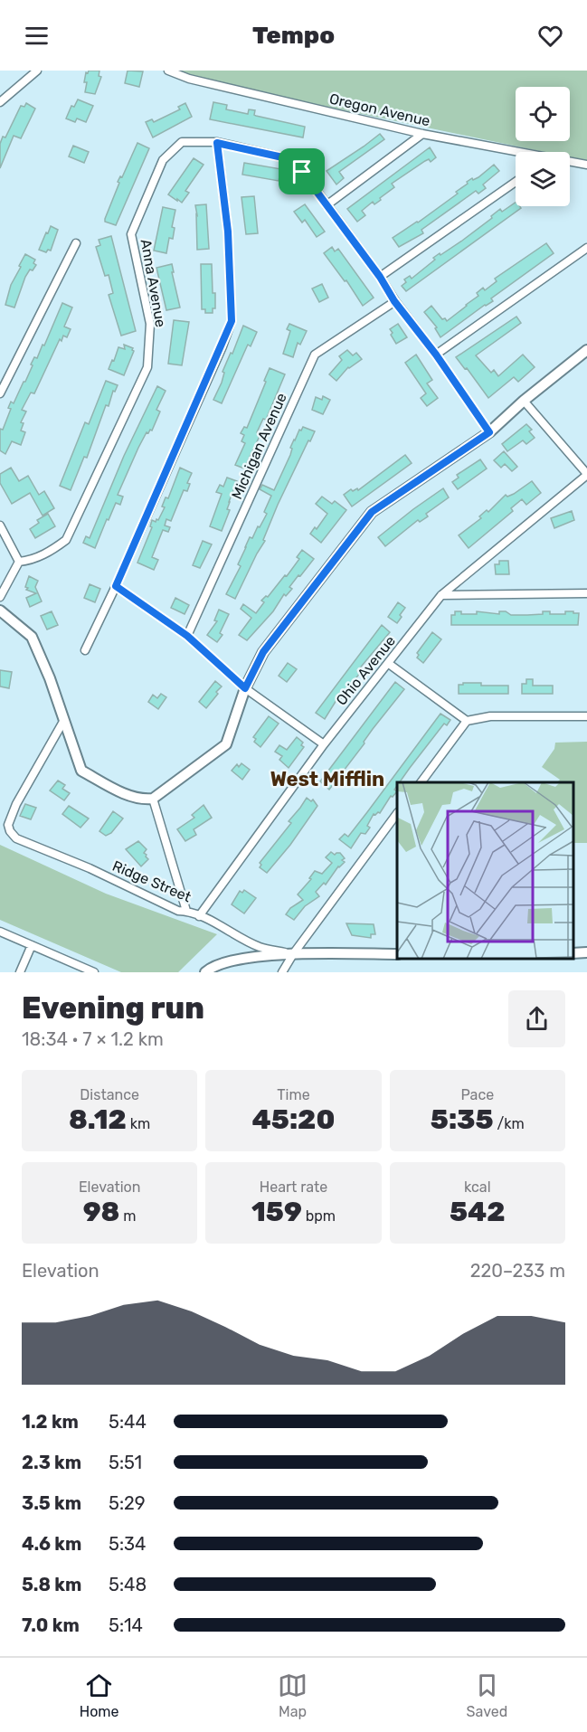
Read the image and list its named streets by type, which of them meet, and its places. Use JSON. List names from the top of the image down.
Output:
{
  "streets": {
    "street": [
      "Oregon Avenue",
      "Anna Avenue",
      "Michigan Avenue",
      "Ohio Avenue",
      "Ridge Street"
    ]
  },
  "crossings": [
    ["Anna Avenue", "Michigan Avenue"],
    ["Ohio Avenue", "Ridge Street"]
  ],
  "districts": ["West Mifflin"],
  "page": {
    "header": "Tempo",
    "heading": ["Evening run", "18:34 · 7 × 1.2 km"],
    "stats": [
      ["Distance", "8.12 km"],
      ["Time", "45:20"],
      ["Pace", "5:35 /km"],
      ["Elevation", "98 m"],
      ["Heart rate", "159 bpm"],
      ["kcal", "542"]
    ],
    "chart": ["Elevation", "220–233 m"],
    "list": [
      {
        "name": "1.2 km",
        "note": "5:44"
      },
      {
        "name": "2.3 km",
        "note": "5:51"
      },
      {
        "name": "3.5 km",
        "note": "5:29"
      },
      {
        "name": "4.6 km",
        "note": "5:34"
      },
      {
        "name": "5.8 km",
        "note": "5:48"
      },
      {
        "name": "7.0 km",
        "note": "5:14"
      }
    ],
    "tabs": ["Home", "Map", "Saved"]
  }
}
